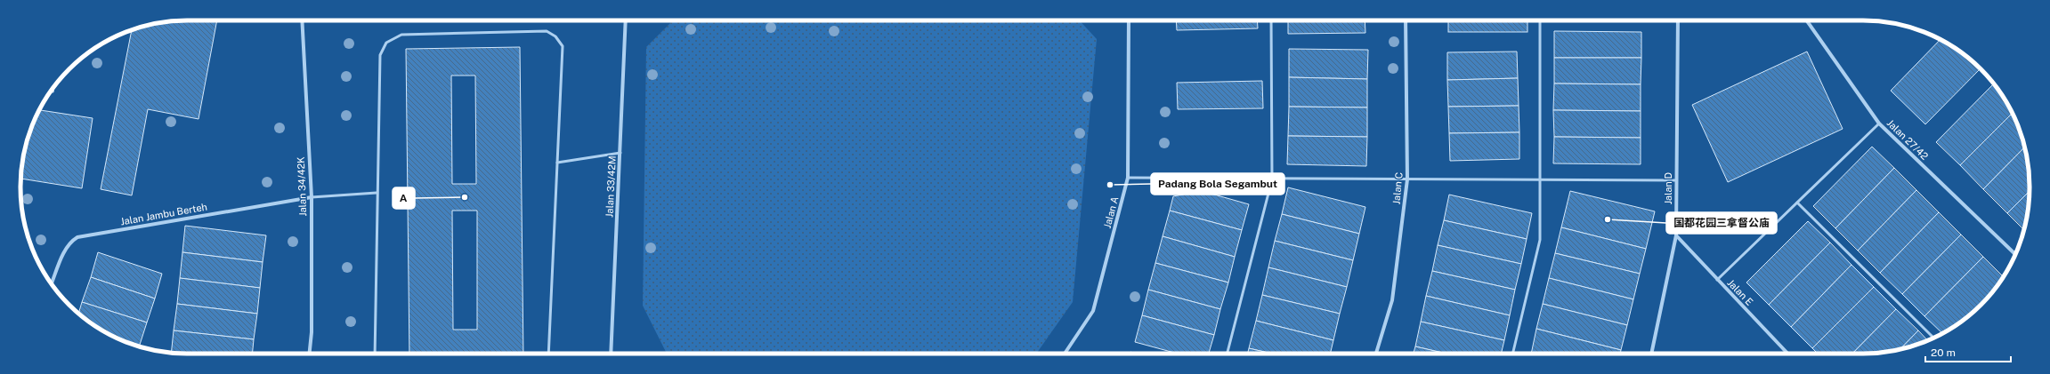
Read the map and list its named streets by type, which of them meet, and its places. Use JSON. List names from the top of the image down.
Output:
{
  "streets": {
    "street": [
      "Jalan 27/42",
      "Jalan 34/42K",
      "Jalan 33/42M",
      "Jalan C",
      "Jalan D",
      "Jalan A",
      "Jalan Jambu Berteh",
      "Jalan E"
    ]
  },
  "crossings": [
    ["Jalan 34/42K", "Jalan Jambu Berteh"],
    ["Jalan D", "Jalan E"]
  ],
  "places": ["Padang Bola Segambut", "A", "国都花园三拿督公庙"],
  "scale_bar": "20 m"
}
